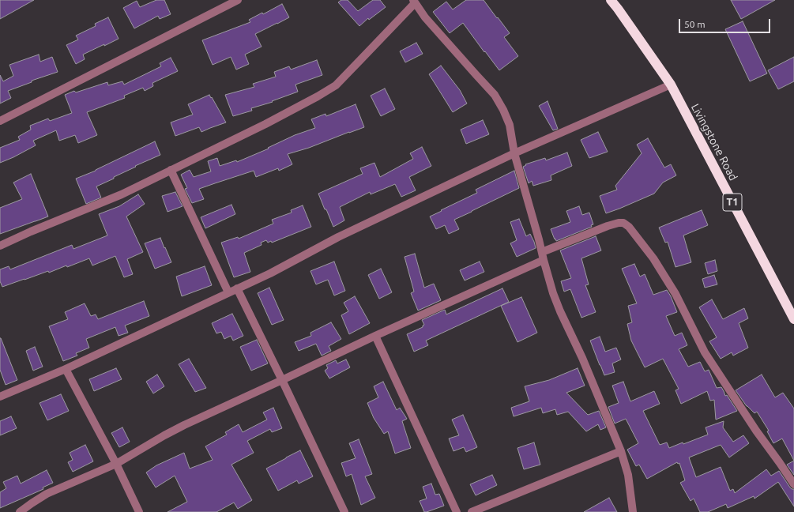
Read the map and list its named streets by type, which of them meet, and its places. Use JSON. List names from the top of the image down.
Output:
{
  "streets": {
    "highway": ["Livingstone Road", "T1"]
  },
  "scale_bar": "50 m"
}
